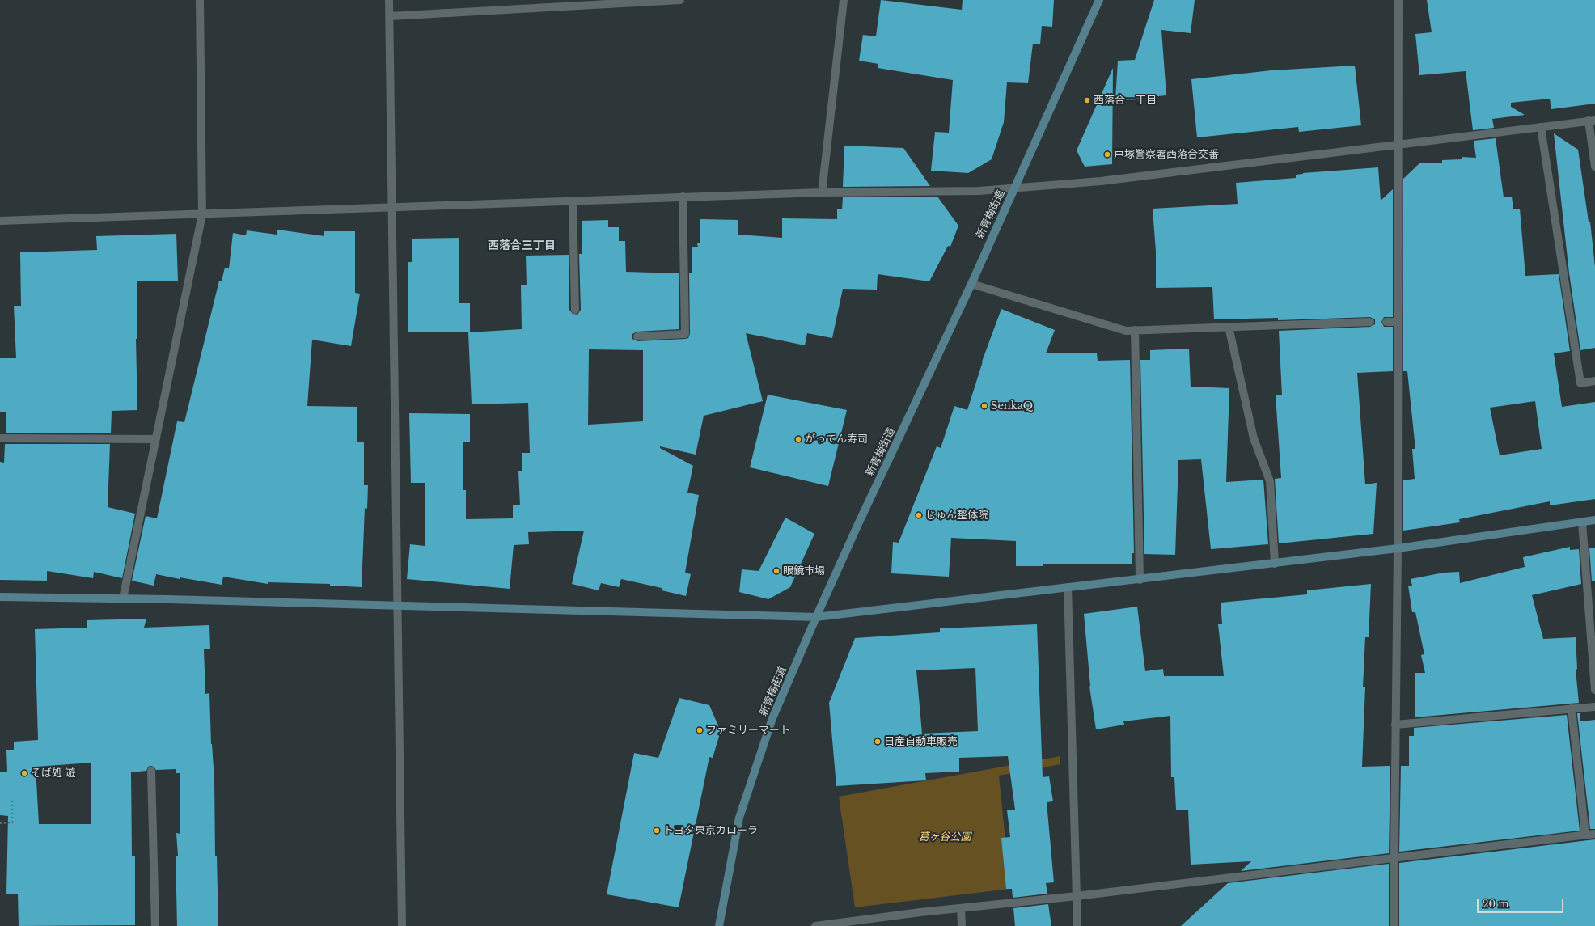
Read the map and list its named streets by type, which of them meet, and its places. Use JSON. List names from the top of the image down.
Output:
{
  "streets": {
    "street": ["新青梅街道"]
  },
  "districts": ["西落合三丁目"],
  "parks": ["葛ヶ谷公園"],
  "places": [
    "西落合一丁目",
    "戸塚警察署西落合交番",
    "SenkaQ",
    "がってん寿司",
    "じゅん整体院",
    "眼鏡市場",
    "ファミリーマート",
    "日産自動車販売",
    "そば処 遊",
    "トヨタ東京カローラ"
  ],
  "scale_bar": "20 m"
}
